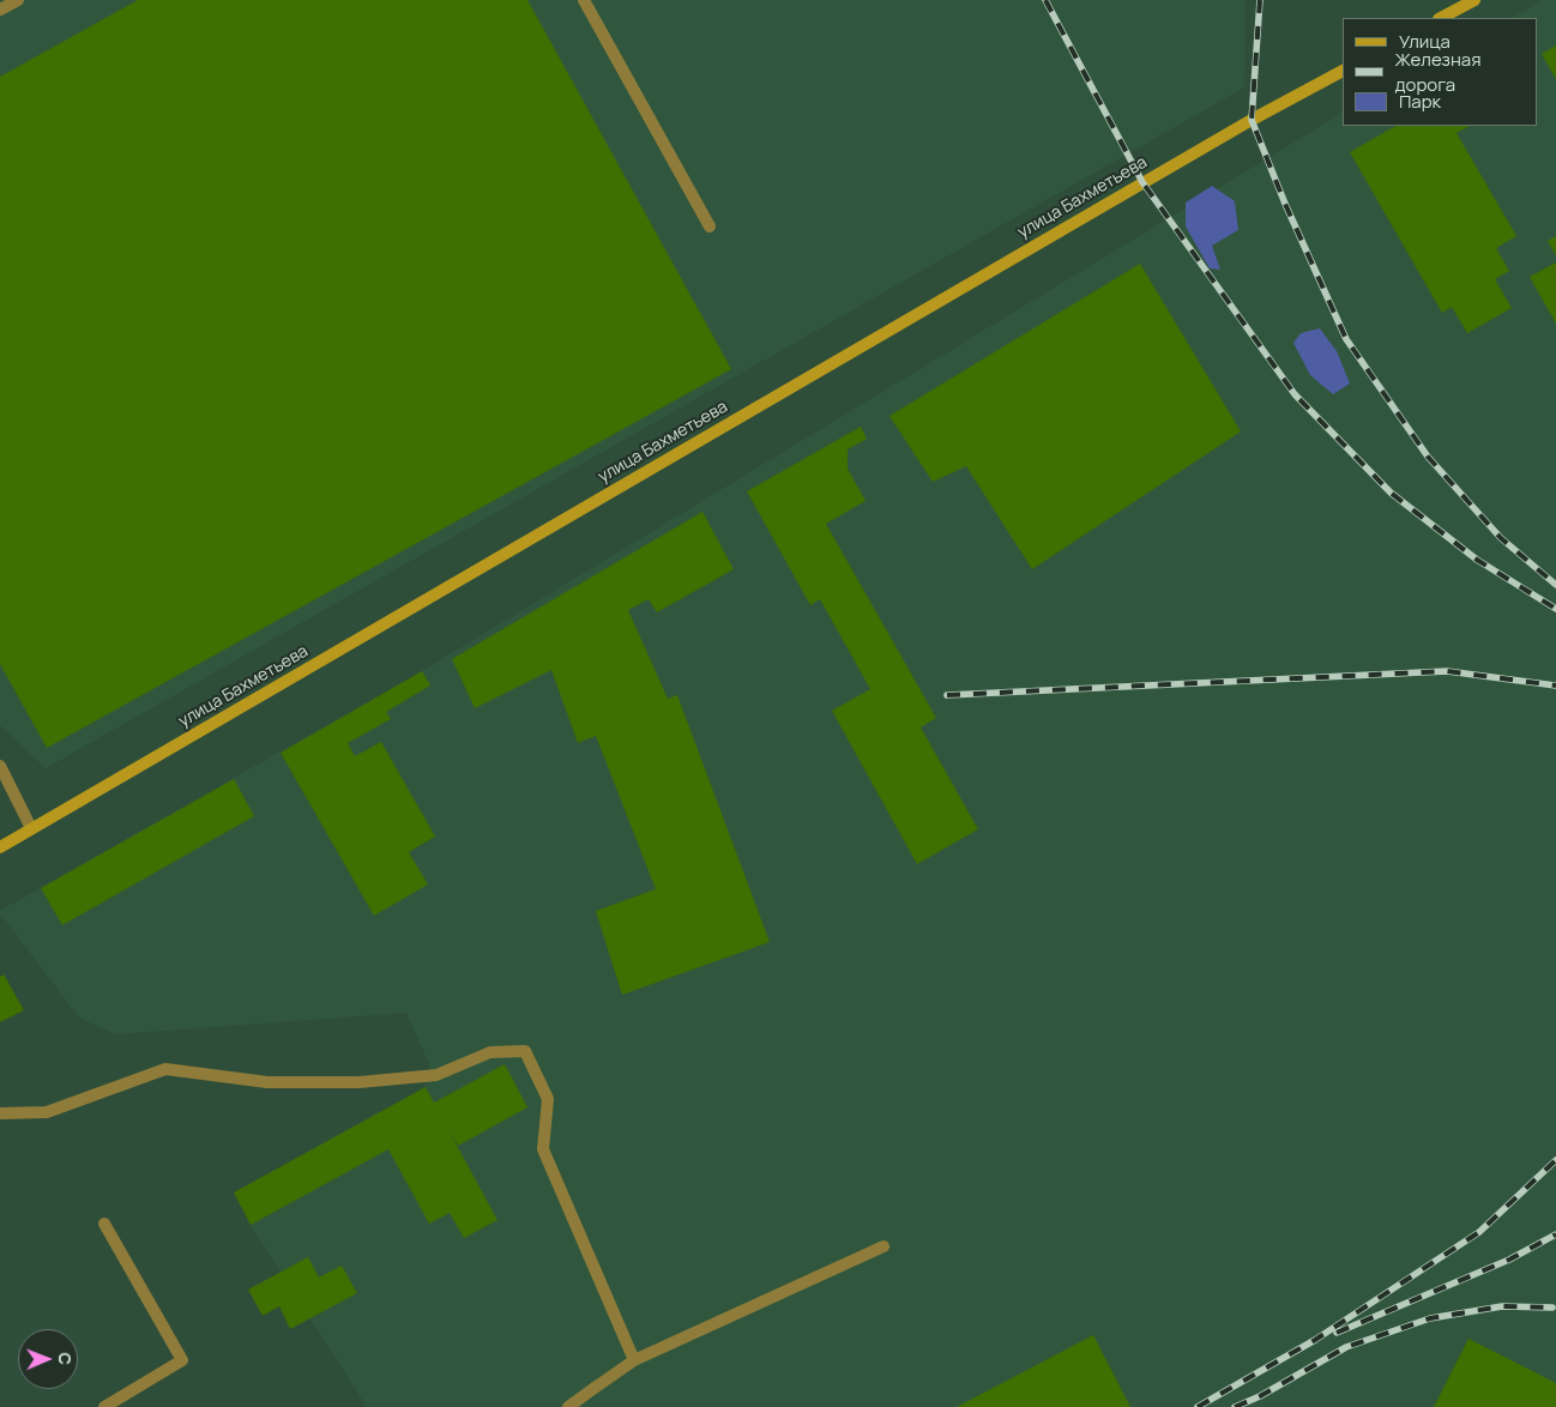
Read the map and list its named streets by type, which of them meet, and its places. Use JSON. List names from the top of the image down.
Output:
{
  "streets": {
    "street": ["улица Бахметьева"]
  },
  "legend": ["Улица", "Железная дорога", "Парк"],
  "north": "right"
}
